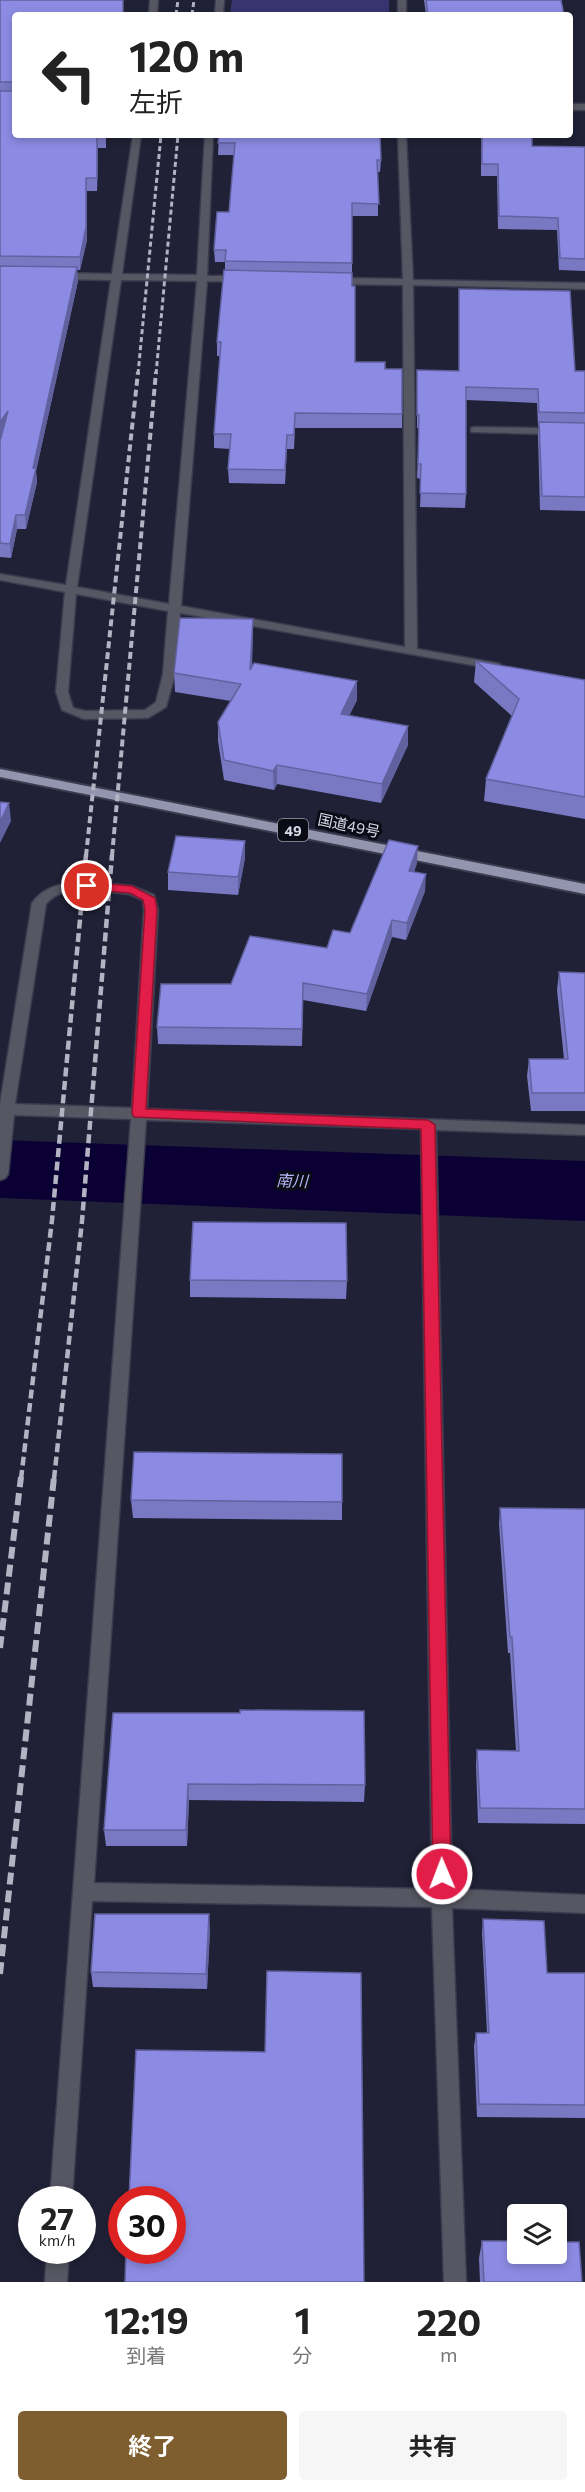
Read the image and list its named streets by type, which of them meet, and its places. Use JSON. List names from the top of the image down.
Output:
{
  "streets": {
    "highway": ["国道49号", "49"]
  },
  "water": ["南川"],
  "page": {
    "turn": ["120 m", "左折"],
    "speed": "27 km/h",
    "limit": "30",
    "eta": [
      "12:19",
      "到着",
      "1",
      "分",
      "220",
      "m"
    ],
    "buttons": ["終了", "共有"]
  }
}
